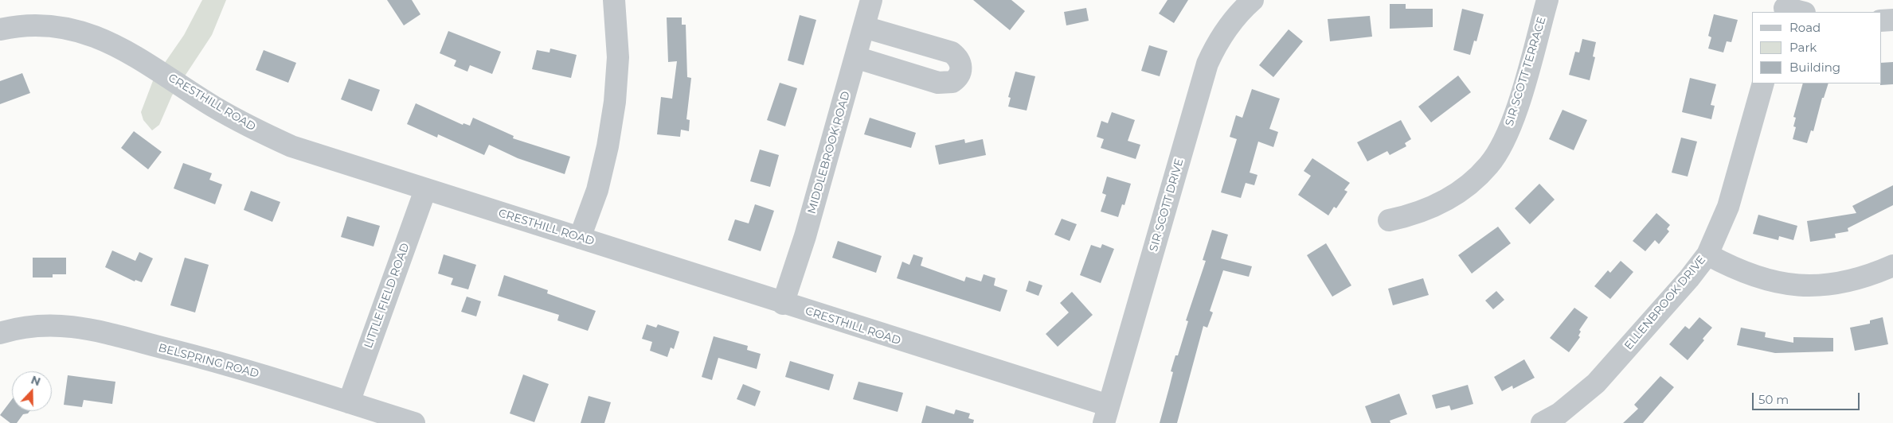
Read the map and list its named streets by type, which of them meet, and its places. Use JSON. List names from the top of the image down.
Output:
{
  "streets": {
    "street": [
      "SIR SCOTT TERRACE",
      "CRESTHILL ROAD",
      "MIDDLEBROOK ROAD",
      "SIR SCOTT DRIVE",
      "LITTLE FIELD ROAD",
      "ELLENBROOK DRIVE",
      "BELSPRING ROAD"
    ]
  },
  "crossings": [
    ["CRESTHILL ROAD", "MIDDLEBROOK ROAD"],
    ["CRESTHILL ROAD", "SIR SCOTT DRIVE"],
    ["CRESTHILL ROAD", "LITTLE FIELD ROAD"],
    ["LITTLE FIELD ROAD", "BELSPRING ROAD"]
  ],
  "legend": ["Road", "Park", "Building"],
  "scale_bar": "50 m",
  "north": "top"
}
